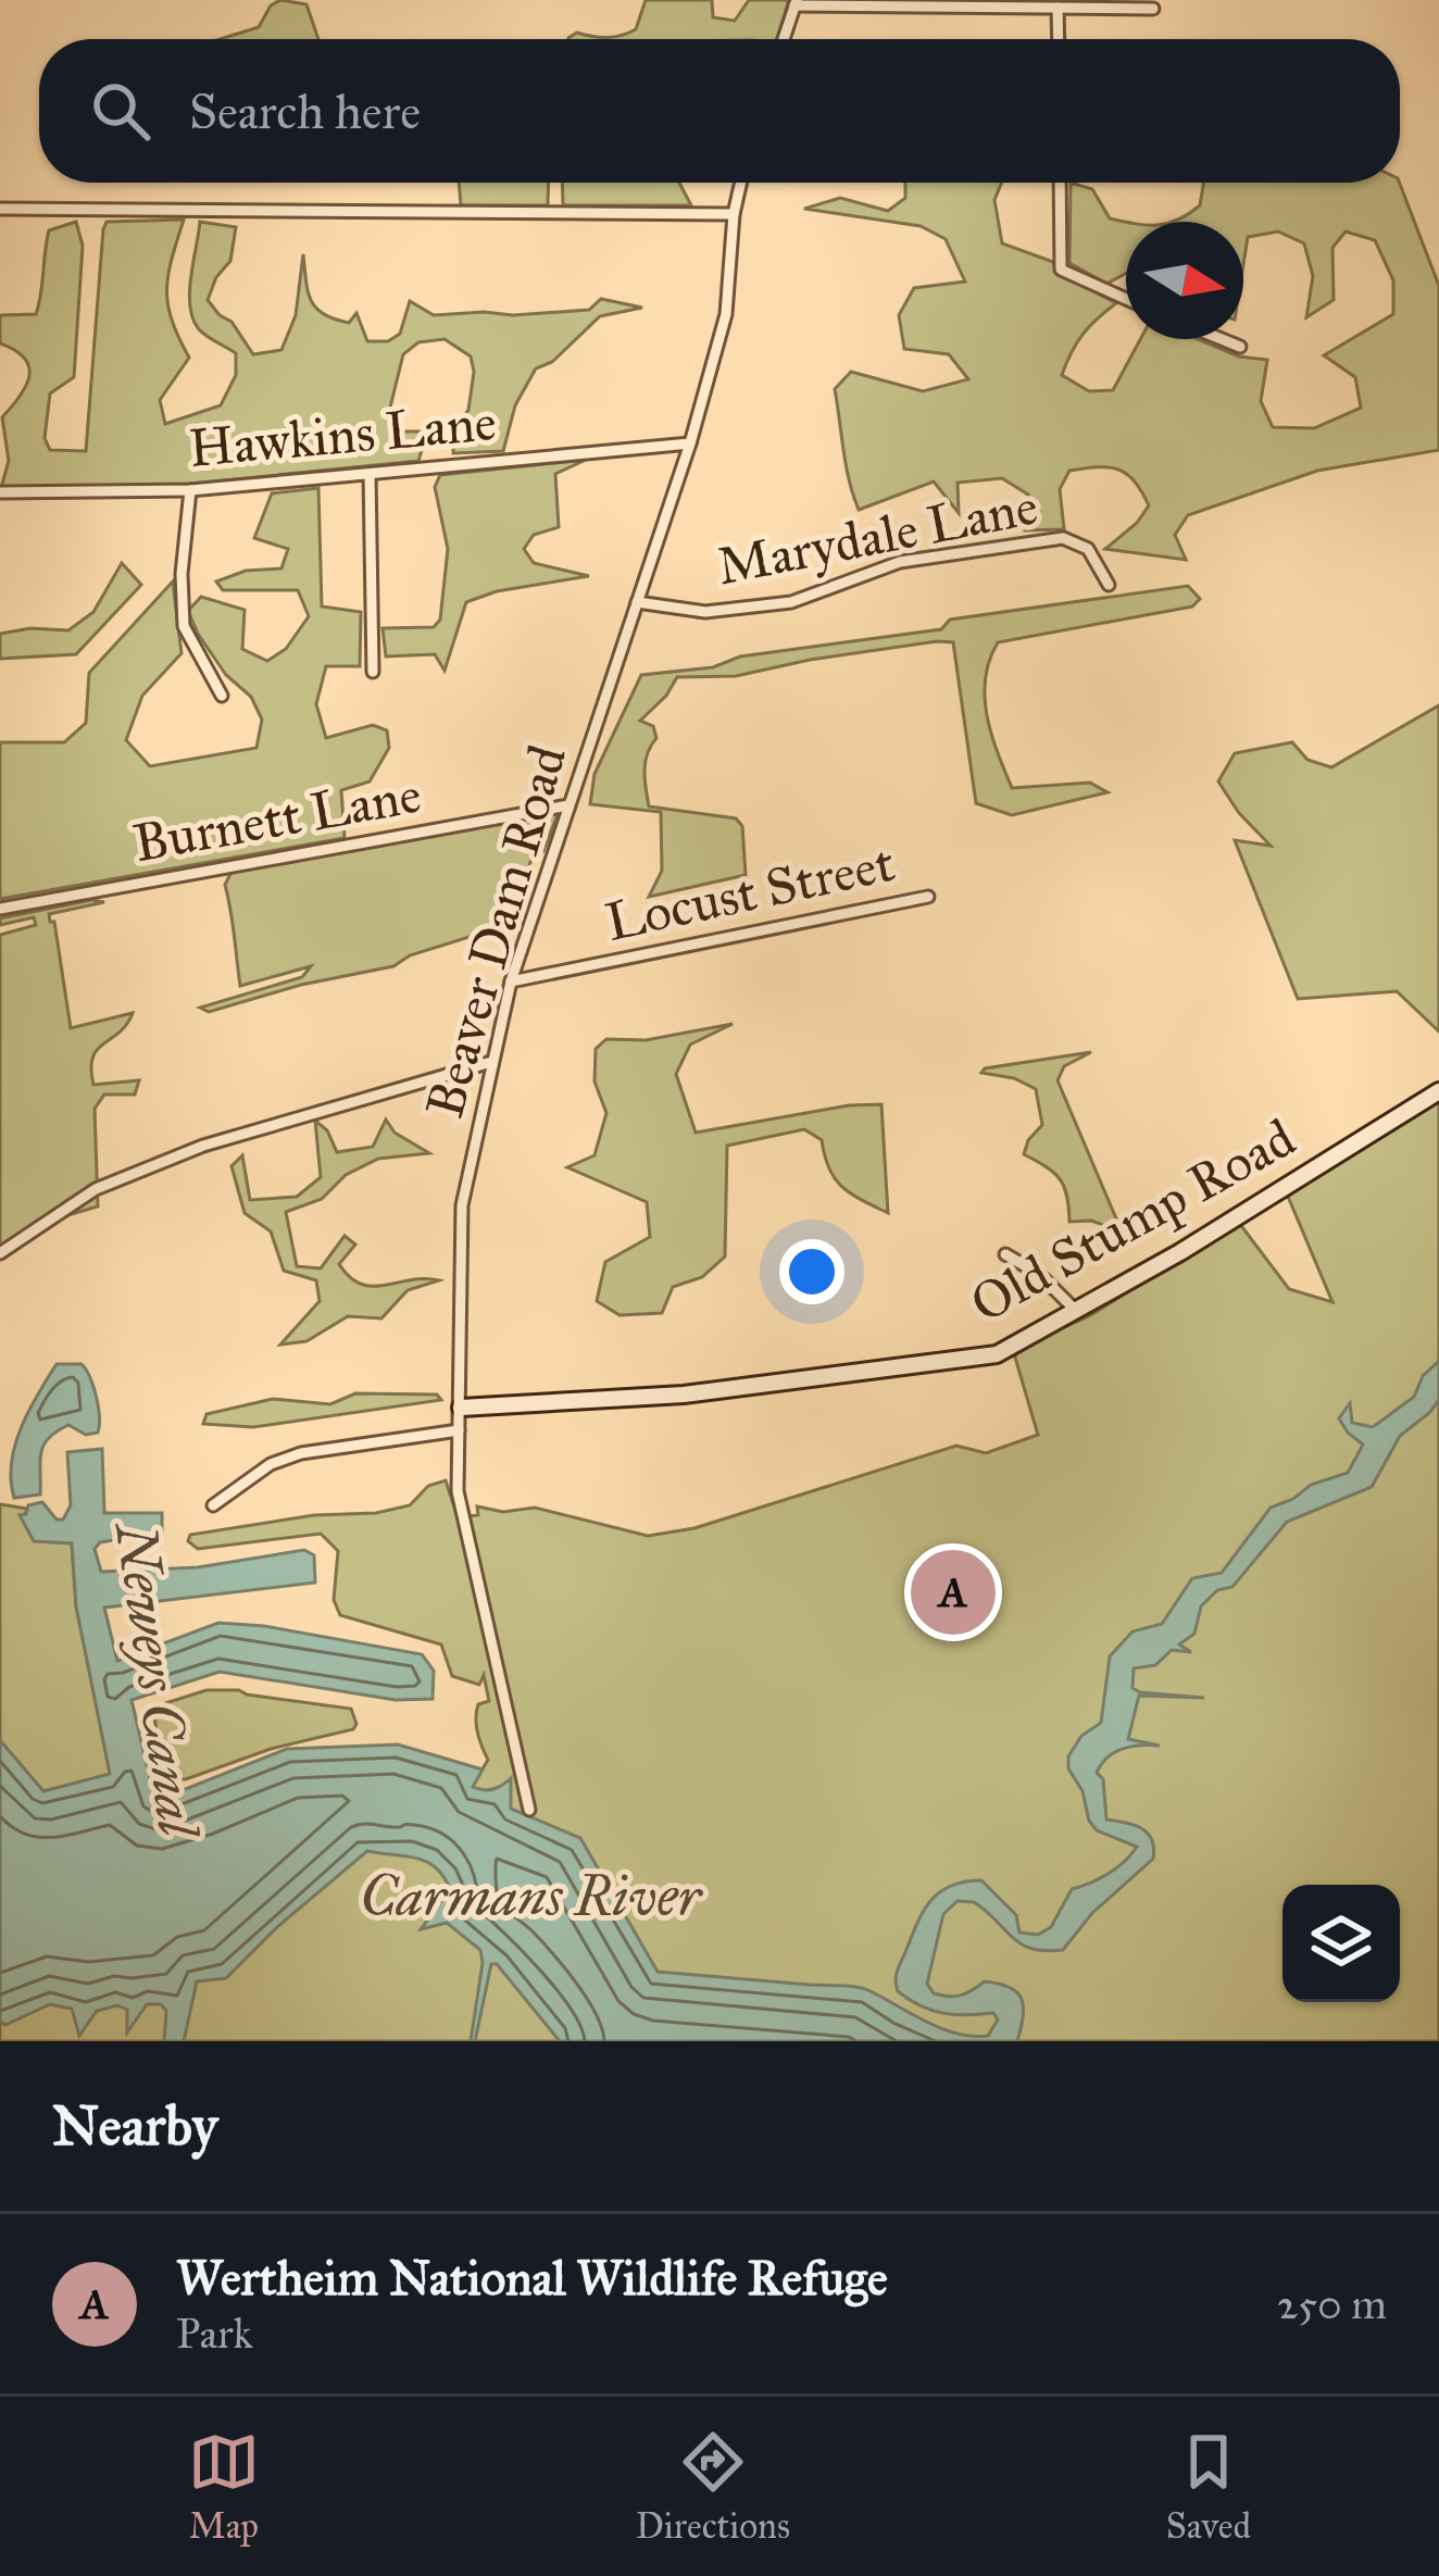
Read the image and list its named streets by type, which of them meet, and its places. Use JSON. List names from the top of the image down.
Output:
{
  "streets": {
    "street": [
      "Hawkins Lane",
      "Marydale Lane",
      "Burnett Lane",
      "Locust Street",
      "Beaver Dam Road",
      "Old Stump Road"
    ]
  },
  "crossings": [
    ["Hawkins Lane", "Beaver Dam Road"],
    ["Marydale Lane", "Beaver Dam Road"],
    ["Burnett Lane", "Beaver Dam Road"],
    ["Locust Street", "Beaver Dam Road"],
    ["Beaver Dam Road", "Old Stump Road"]
  ],
  "water": ["Neweys Canal", "Carmans River"],
  "north": "right",
  "page": {
    "search": "Search here",
    "pins": "A",
    "heading": "Nearby",
    "list": [
      {
        "mark": "A",
        "name": "Wertheim National Wildlife Refuge",
        "note": "Park",
        "value": "250 m"
      }
    ],
    "nav": ["Map", "Directions", "Saved"]
  }
}
